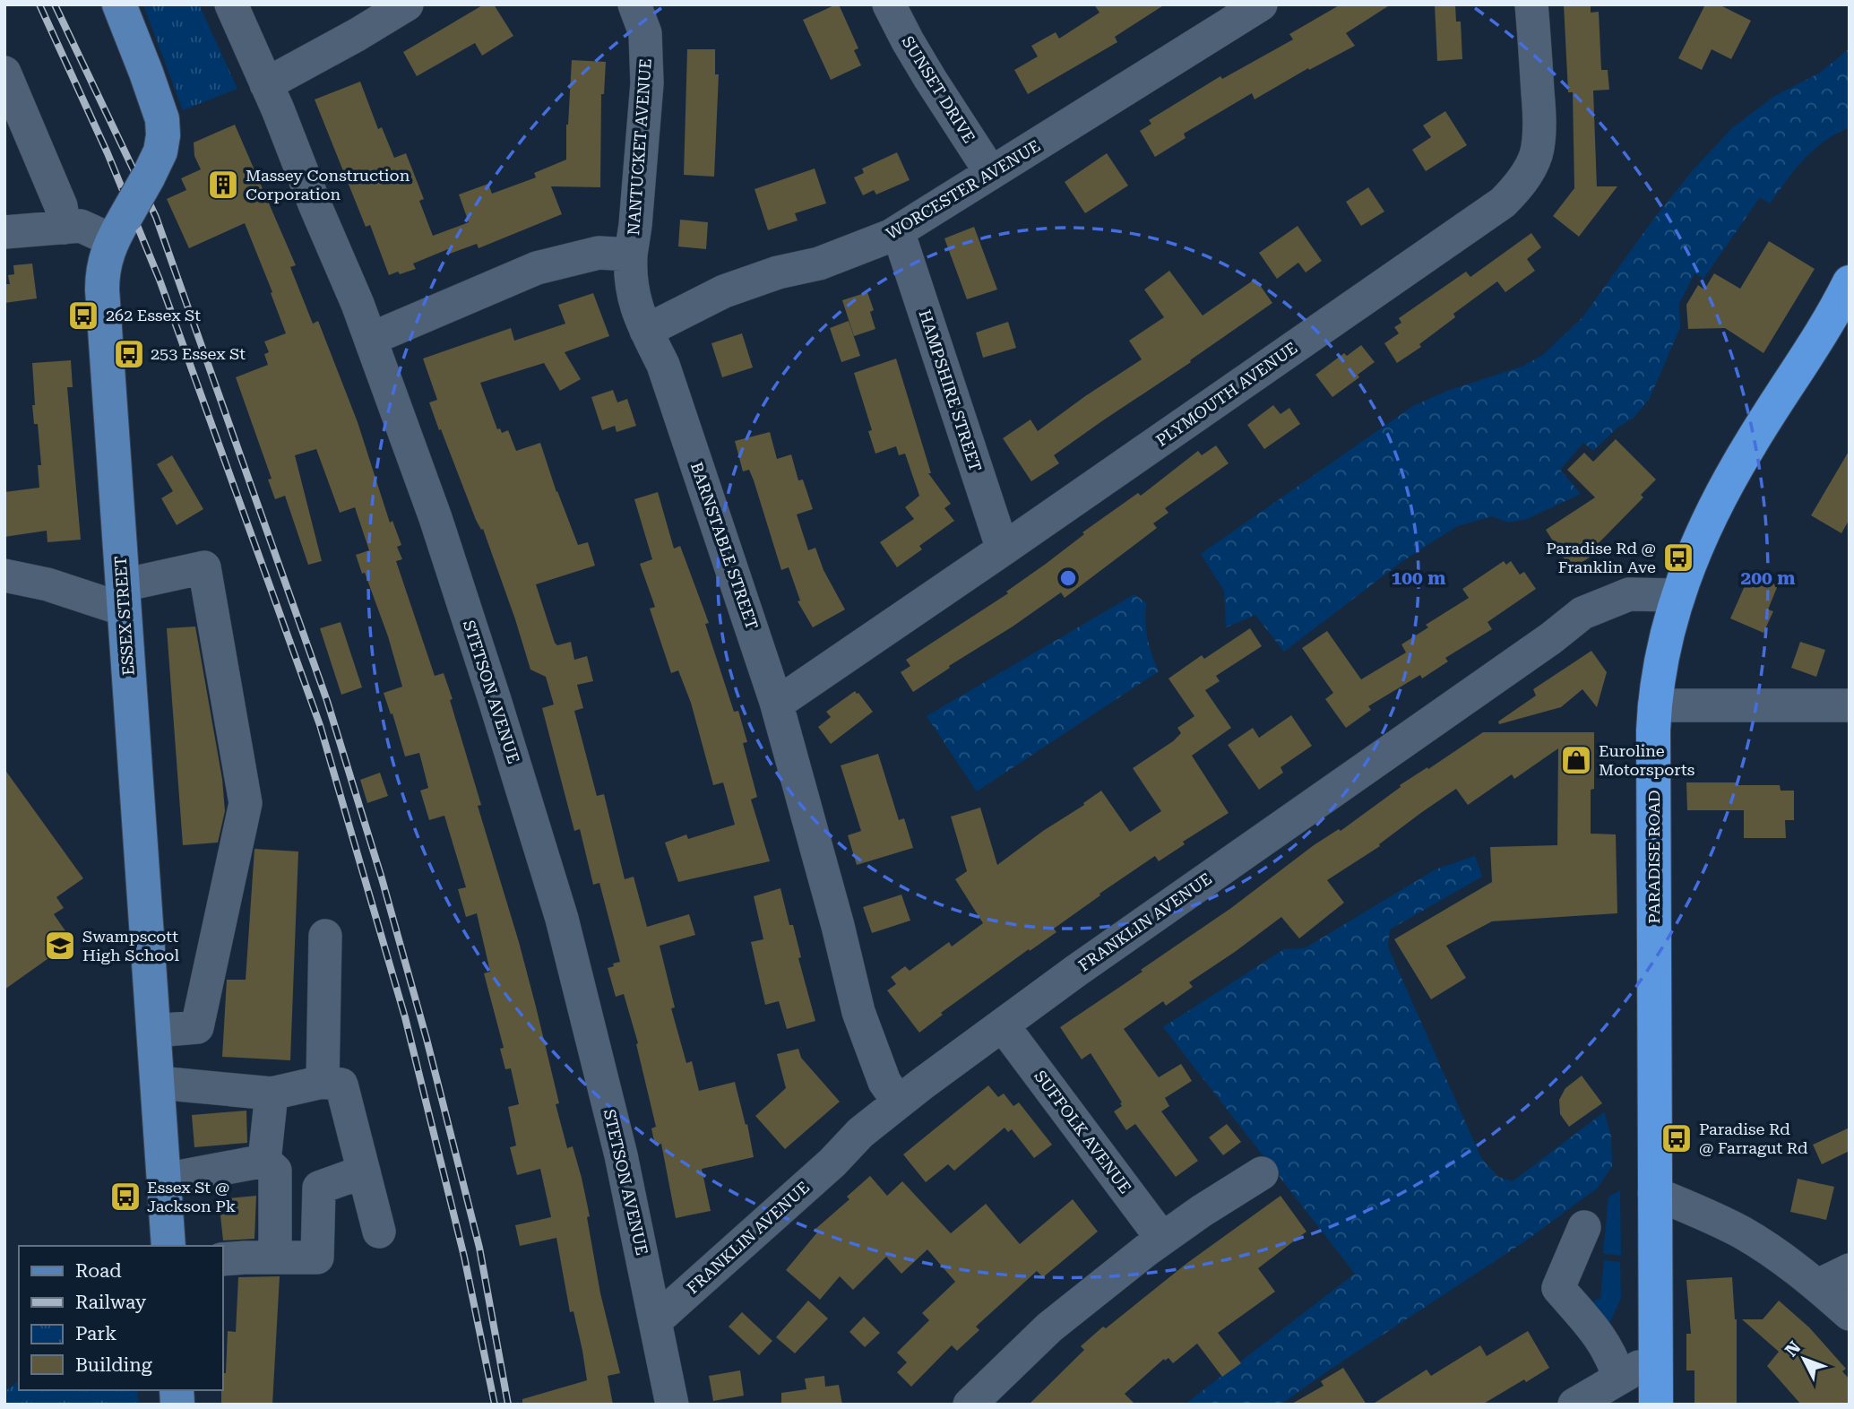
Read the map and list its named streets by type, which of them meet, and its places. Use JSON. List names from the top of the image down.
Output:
{
  "streets": {
    "highway": ["PARADISE ROAD"],
    "main road": ["ESSEX STREET"],
    "street": [
      "SUNSET DRIVE",
      "NANTUCKET AVENUE",
      "WORCESTER AVENUE",
      "HAMPSHIRE STREET",
      "PLYMOUTH AVENUE",
      "BARNSTABLE STREET",
      "STETSON AVENUE",
      "FRANKLIN AVENUE",
      "SUFFOLK AVENUE"
    ]
  },
  "crossings": [
    ["SUNSET DRIVE", "WORCESTER AVENUE"],
    ["NANTUCKET AVENUE", "BARNSTABLE STREET"],
    ["WORCESTER AVENUE", "HAMPSHIRE STREET"],
    ["WORCESTER AVENUE", "BARNSTABLE STREET"],
    ["HAMPSHIRE STREET", "PLYMOUTH AVENUE"],
    ["PLYMOUTH AVENUE", "BARNSTABLE STREET"],
    ["BARNSTABLE STREET", "FRANKLIN AVENUE"],
    ["STETSON AVENUE", "FRANKLIN AVENUE"],
    ["PARADISE ROAD", "FRANKLIN AVENUE"],
    ["FRANKLIN AVENUE", "SUFFOLK AVENUE"]
  ],
  "places": {
    "building": ["Massey Construction Corporation"],
    "bus stop": [
      "262 Essex St",
      "253 Essex St",
      "Paradise Rd @ Franklin Ave",
      "Paradise Rd @ Farragut Rd",
      "Essex St @ Jackson Pk"
    ],
    "shop": ["Euroline Motorsports"],
    "school or university": ["Swampscott High School"]
  },
  "legend": [
    "Road",
    "Railway",
    "Park",
    "Building"
  ],
  "north": "top left",
  "rings": ["100 m", "200 m"]
}
